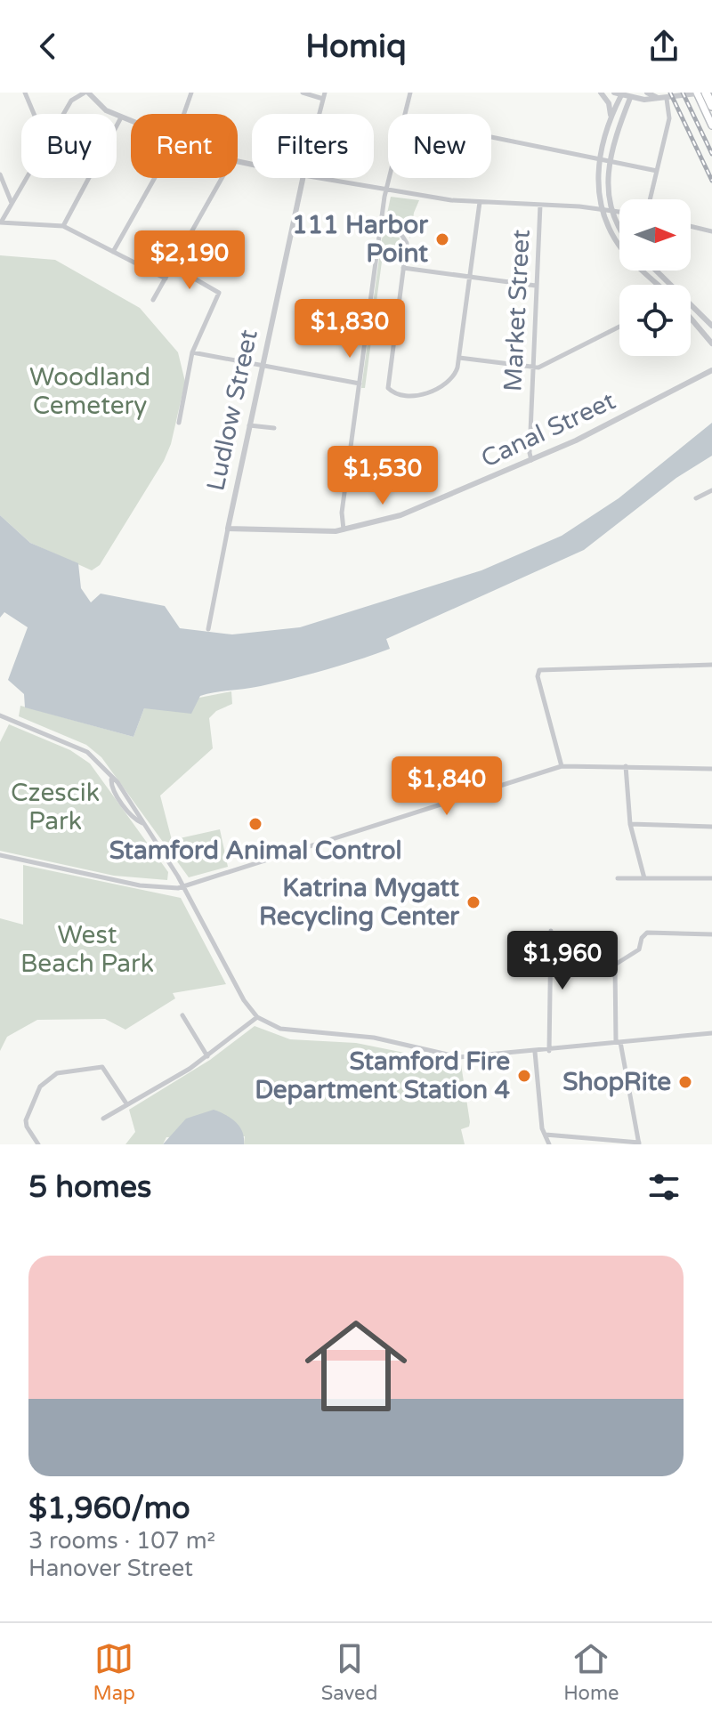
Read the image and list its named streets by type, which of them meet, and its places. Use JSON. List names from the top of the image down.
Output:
{
  "streets": {
    "street": ["Market Street", "Ludlow Street", "Canal Street"]
  },
  "crossings": [
    ["Market Street", "Canal Street"],
    ["Ludlow Street", "Canal Street"]
  ],
  "parks": ["Woodland Cemetery", "Czescik Park", "West Beach Park"],
  "places": [
    "111 Harbor Point",
    "Stamford Animal Control",
    "Katrina Mygatt Recycling Center",
    "Stamford Fire Department Station 4",
    "ShopRite"
  ],
  "north": "right",
  "page": {
    "header": "Homiq",
    "chip": [
      "Buy",
      "Rent",
      "Filters",
      "New"
    ],
    "price": [
      "$2,190",
      "$1,830",
      "$1,530",
      "$1,840",
      "$1,960"
    ],
    "heading": "5 homes",
    "list": [
      {
        "name": "$1,960/mo",
        "note": "3 rooms · 107 m² · Hanover Street"
      }
    ],
    "tabs": ["Map", "Saved", "Home"]
  }
}
